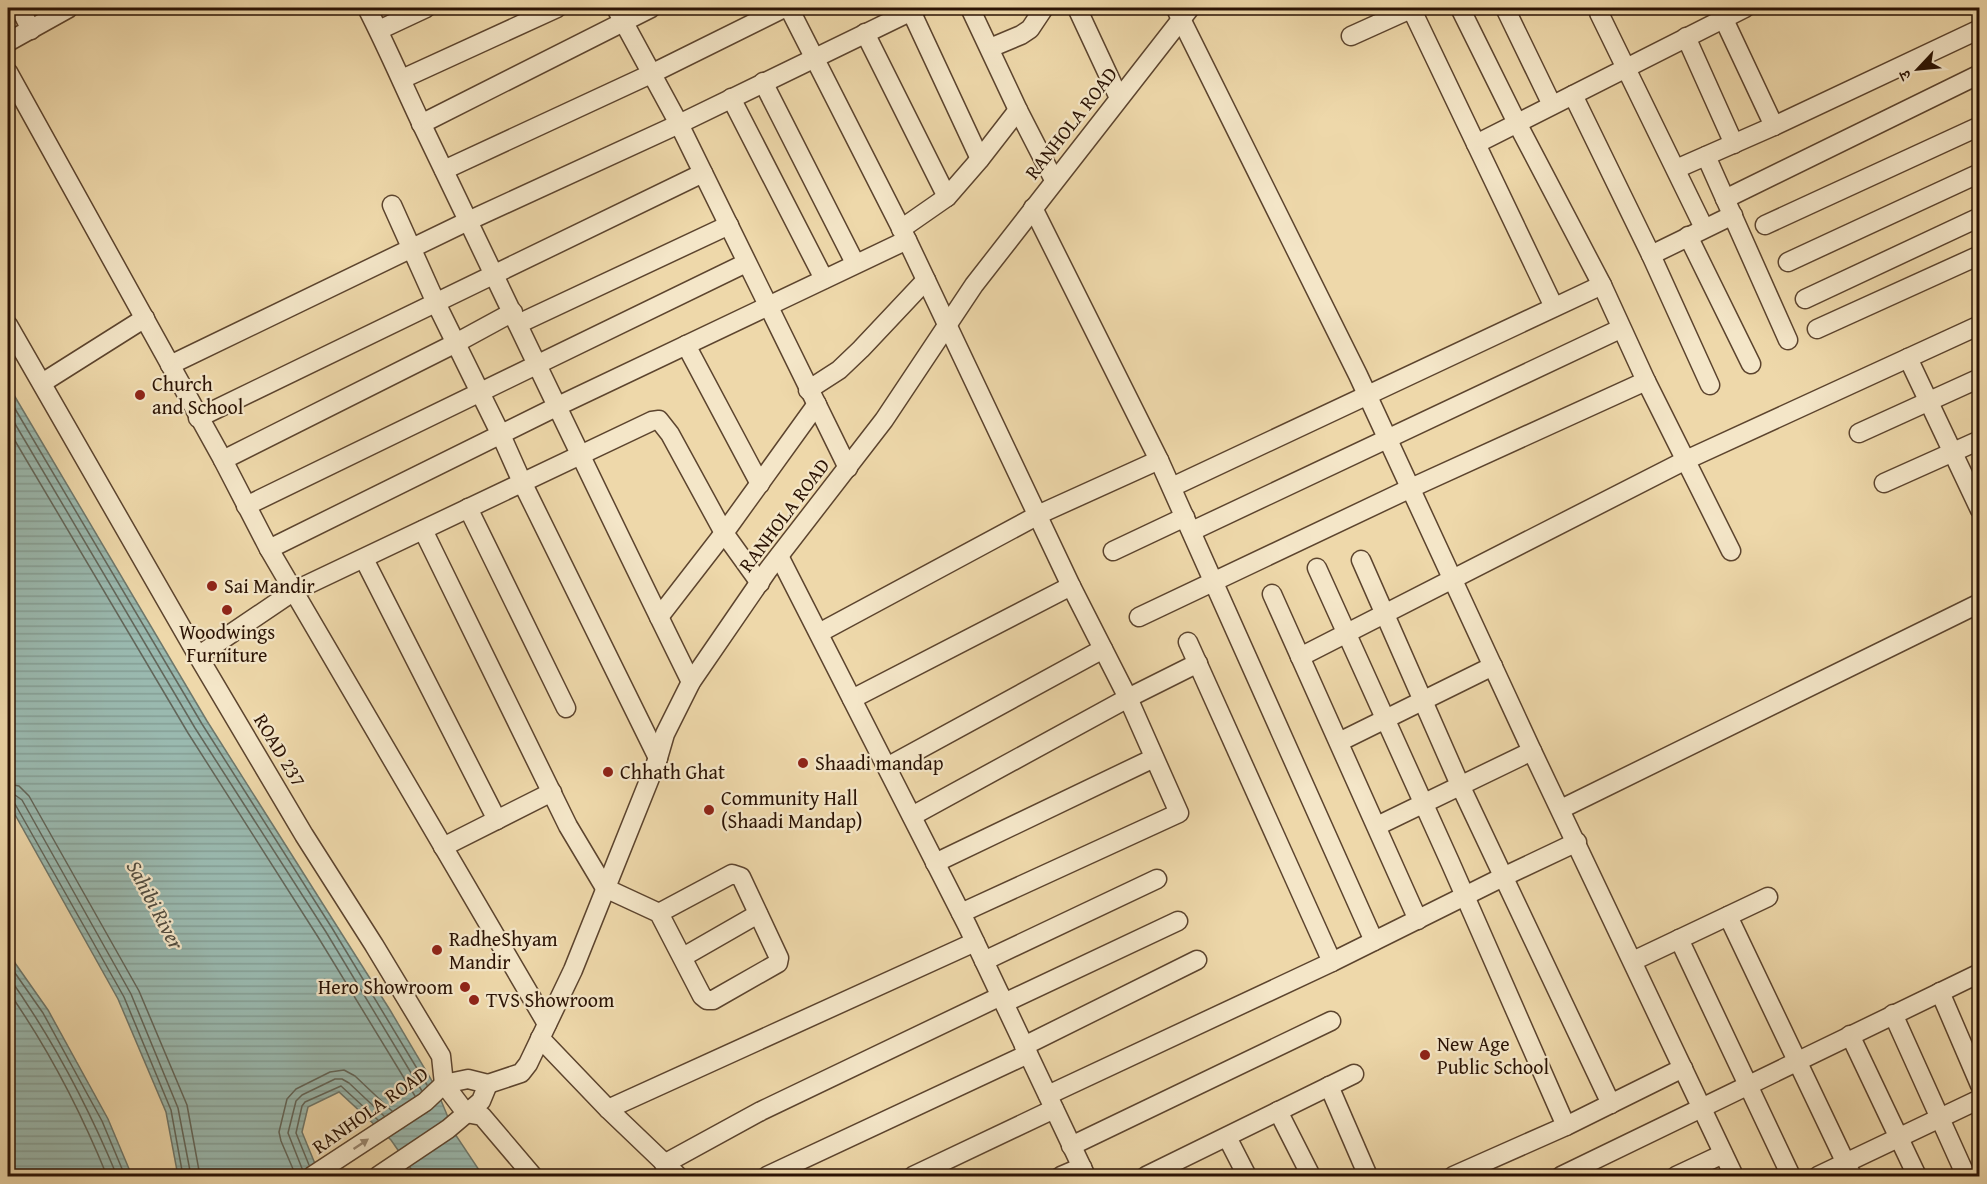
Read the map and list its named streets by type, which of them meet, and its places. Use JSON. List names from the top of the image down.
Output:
{
  "streets": {
    "street": ["RANHOLA ROAD", "ROAD 237"]
  },
  "crossings": [
    ["RANHOLA ROAD", "ROAD 237"]
  ],
  "water": ["Sahibi River"],
  "places": [
    "Church and School",
    "Sai Mandir",
    "Woodwings Furniture",
    "Shaadi mandap",
    "Chhath Ghat",
    "Community Hall (Shaadi Mandap)",
    "RadheShyam Mandir",
    "Hero Showroom",
    "TVS Showroom",
    "New Age Public School"
  ],
  "north": "bottom left"
}
